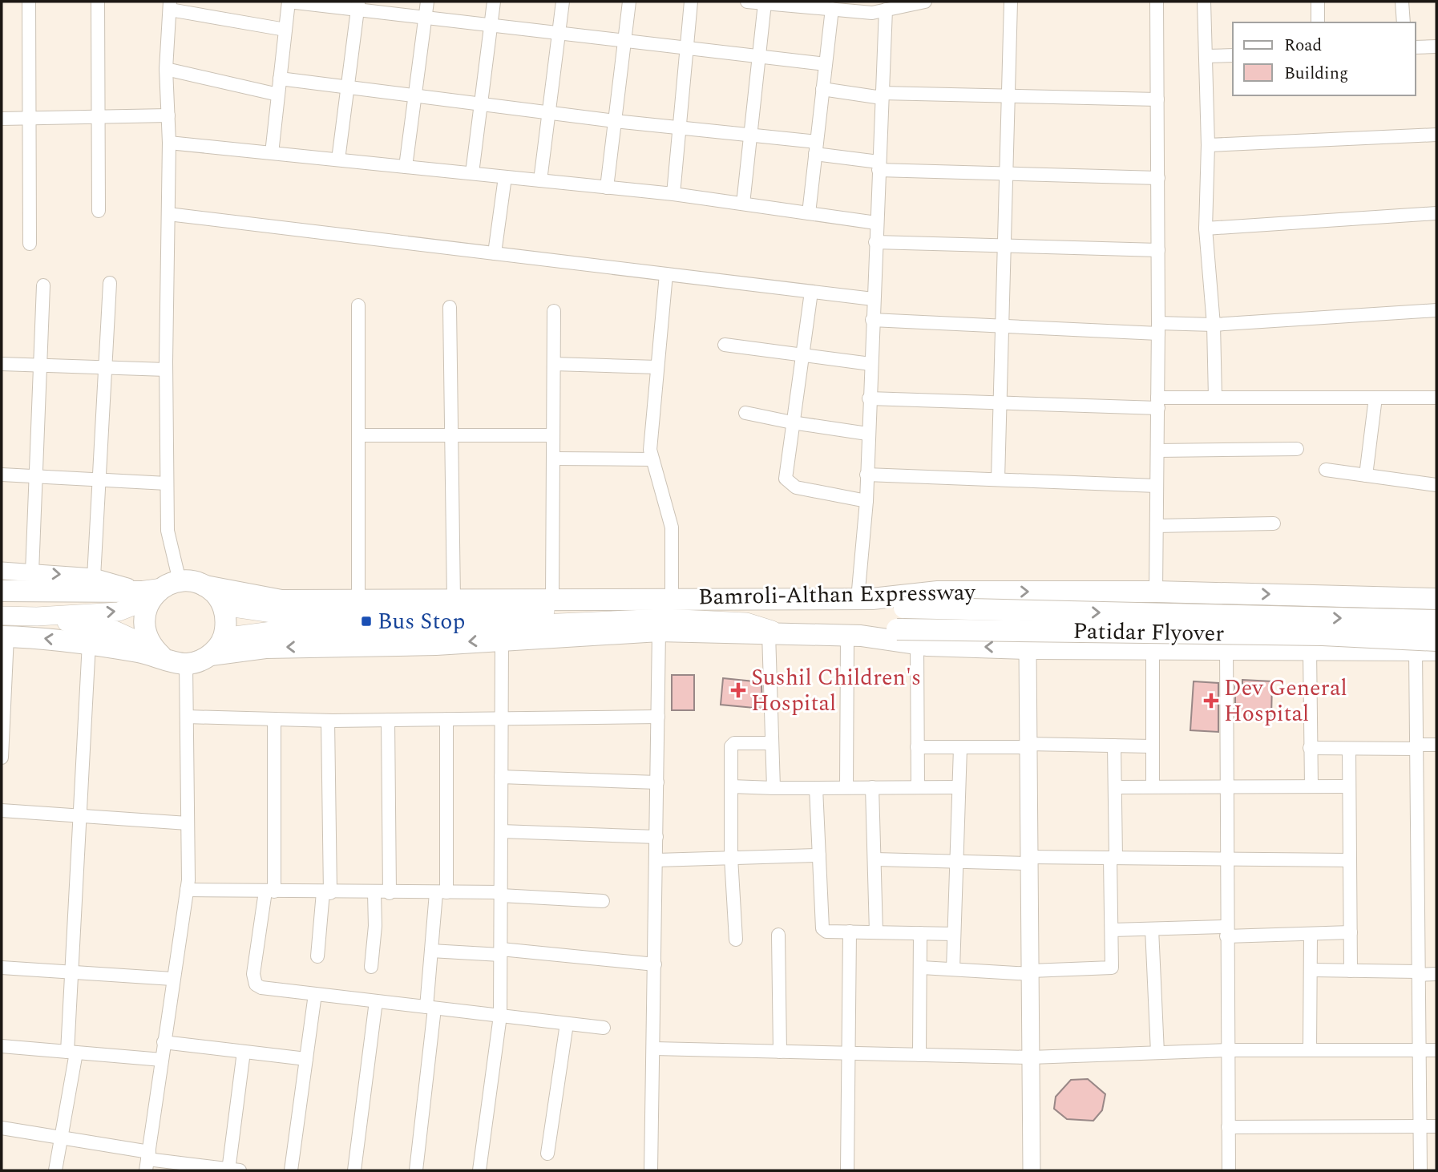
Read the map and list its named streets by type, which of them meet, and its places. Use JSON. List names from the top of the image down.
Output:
{
  "streets": {
    "main road": ["Bamroli-Althan Expressway", "Patidar Flyover"]
  },
  "crossings": [
    ["Bamroli-Althan Expressway", "Patidar Flyover"]
  ],
  "places": {
    "transit": ["Bus Stop"],
    "health": ["Sushil Children's Hospital", "Dev General Hospital"]
  },
  "legend": ["Road", "Building"]
}
